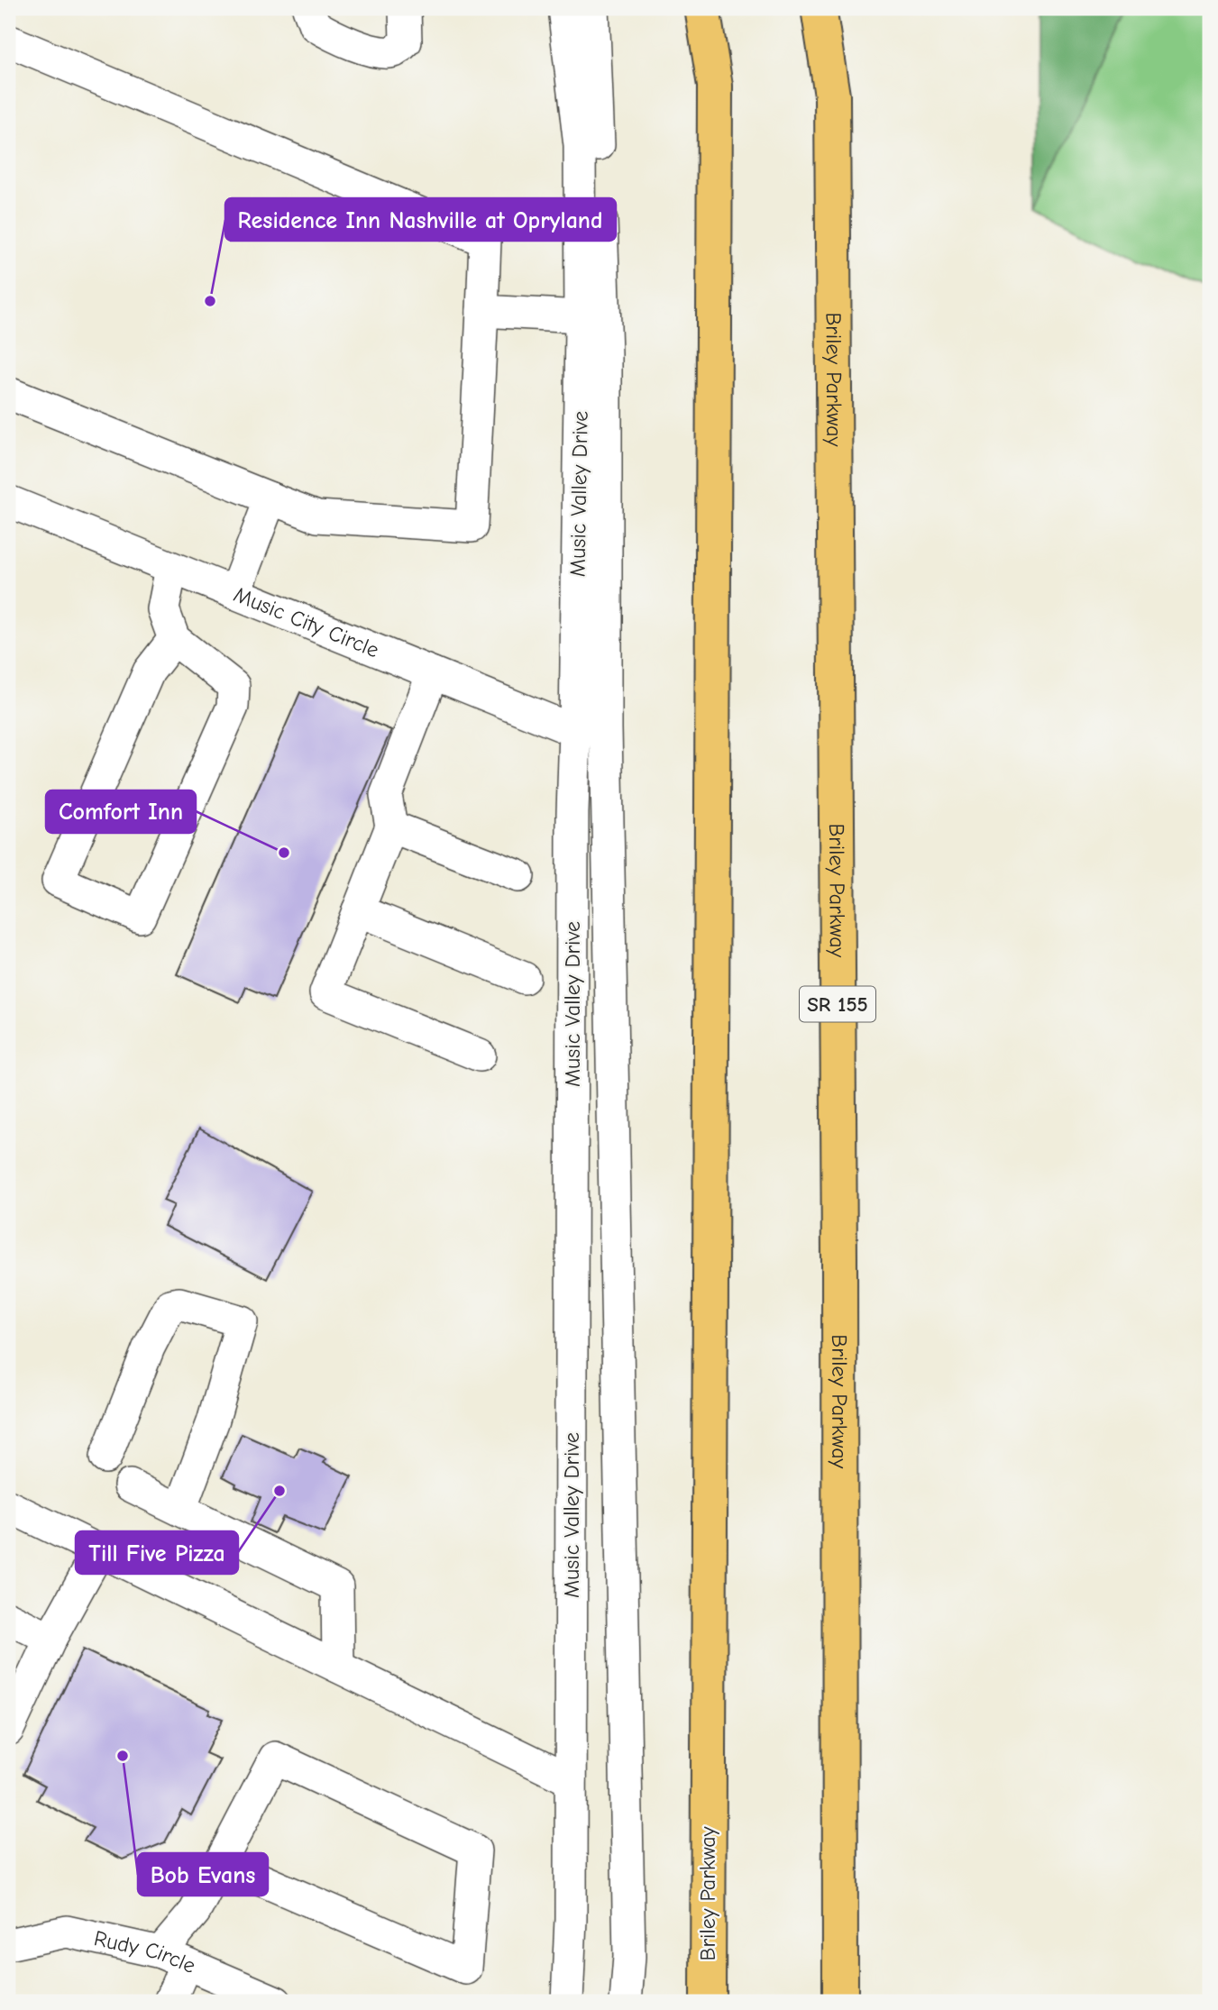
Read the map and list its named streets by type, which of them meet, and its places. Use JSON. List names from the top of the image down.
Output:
{
  "streets": {
    "highway": ["Briley Parkway", "SR 155"],
    "street": ["Music Valley Drive", "Music City Circle", "Rudy Circle"]
  },
  "crossings": [
    ["Music Valley Drive", "Music City Circle"]
  ],
  "places": [
    "Residence Inn Nashville at Opryland",
    "Comfort Inn",
    "Till Five Pizza",
    "Bob Evans"
  ]
}
